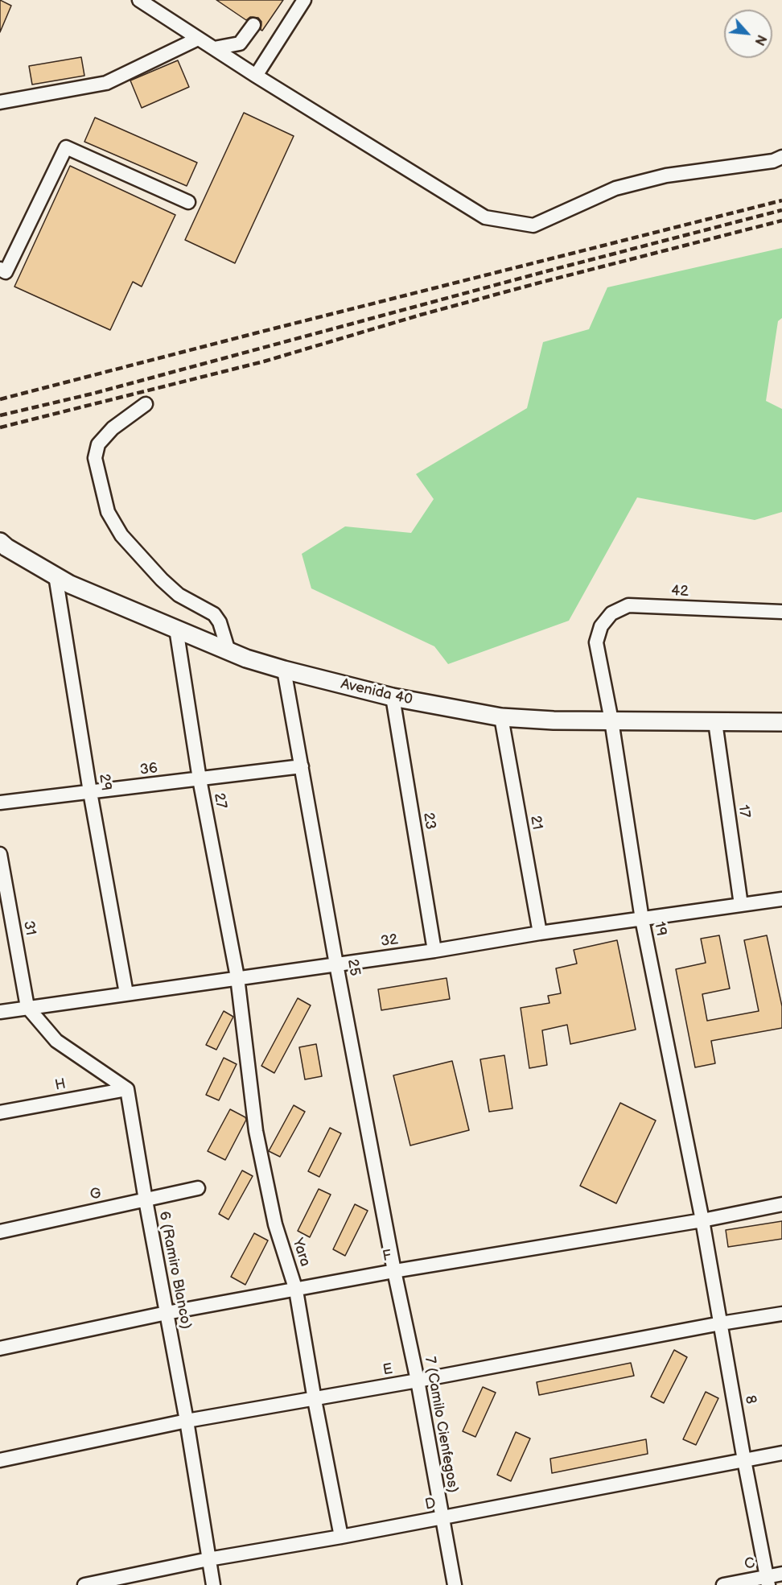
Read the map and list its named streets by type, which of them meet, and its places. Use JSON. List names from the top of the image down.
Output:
{
  "streets": {
    "main road": ["Avenida 40"],
    "street": [
      "42",
      "36",
      "29",
      "27",
      "17",
      "23",
      "21",
      "31",
      "19",
      "32",
      "25",
      "H",
      "G",
      "Yara",
      "F",
      "6 (Ramiro Blanco)",
      "E",
      "8",
      "7 (Camilo Cienfegos)",
      "D",
      "C"
    ]
  },
  "crossings": [
    ["42", "19"],
    ["Avenida 40", "29"],
    ["Avenida 40", "27"],
    ["Avenida 40", "17"],
    ["Avenida 40", "23"],
    ["Avenida 40", "21"],
    ["Avenida 40", "19"],
    ["Avenida 40", "25"],
    ["36", "29"],
    ["36", "27"],
    ["36", "25"],
    ["29", "32"],
    ["27", "32"],
    ["27", "Yara"],
    ["17", "32"],
    ["23", "32"],
    ["21", "32"],
    ["31", "32"],
    ["19", "32"],
    ["19", "F"],
    ["19", "8"],
    ["32", "25"],
    ["32", "Yara"],
    ["25", "F"],
    ["25", "7 (Camilo Cienfegos)"],
    ["H", "6 (Ramiro Blanco)"],
    ["G", "6 (Ramiro Blanco)"],
    ["Yara", "F"],
    ["Yara", "E"],
    ["Yara", "D"],
    ["F", "6 (Ramiro Blanco)"],
    ["F", "8"],
    ["F", "7 (Camilo Cienfegos)"],
    ["6 (Ramiro Blanco)", "E"],
    ["6 (Ramiro Blanco)", "D"],
    ["E", "8"],
    ["E", "7 (Camilo Cienfegos)"],
    ["8", "D"],
    ["8", "C"],
    ["7 (Camilo Cienfegos)", "D"]
  ],
  "north": "bottom right"
}
